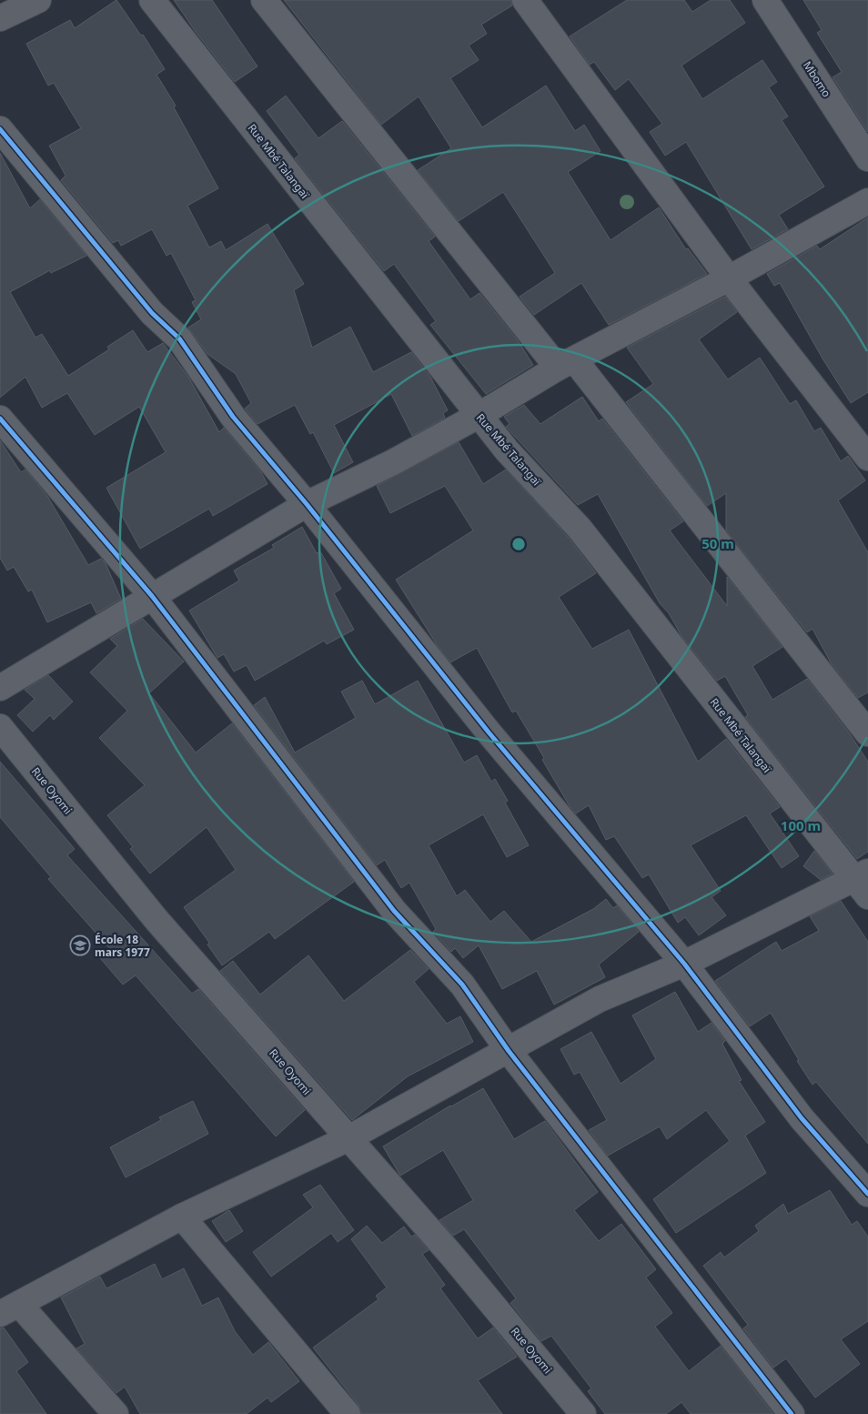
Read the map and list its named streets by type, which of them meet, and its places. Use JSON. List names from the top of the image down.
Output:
{
  "streets": {
    "street": ["Mbomo", "Rue Mbé Talangaï", "Rue Oyomi"]
  },
  "places": {
    "school or university": ["École 18 mars 1977"]
  },
  "rings": ["50 m", "100 m"]
}
